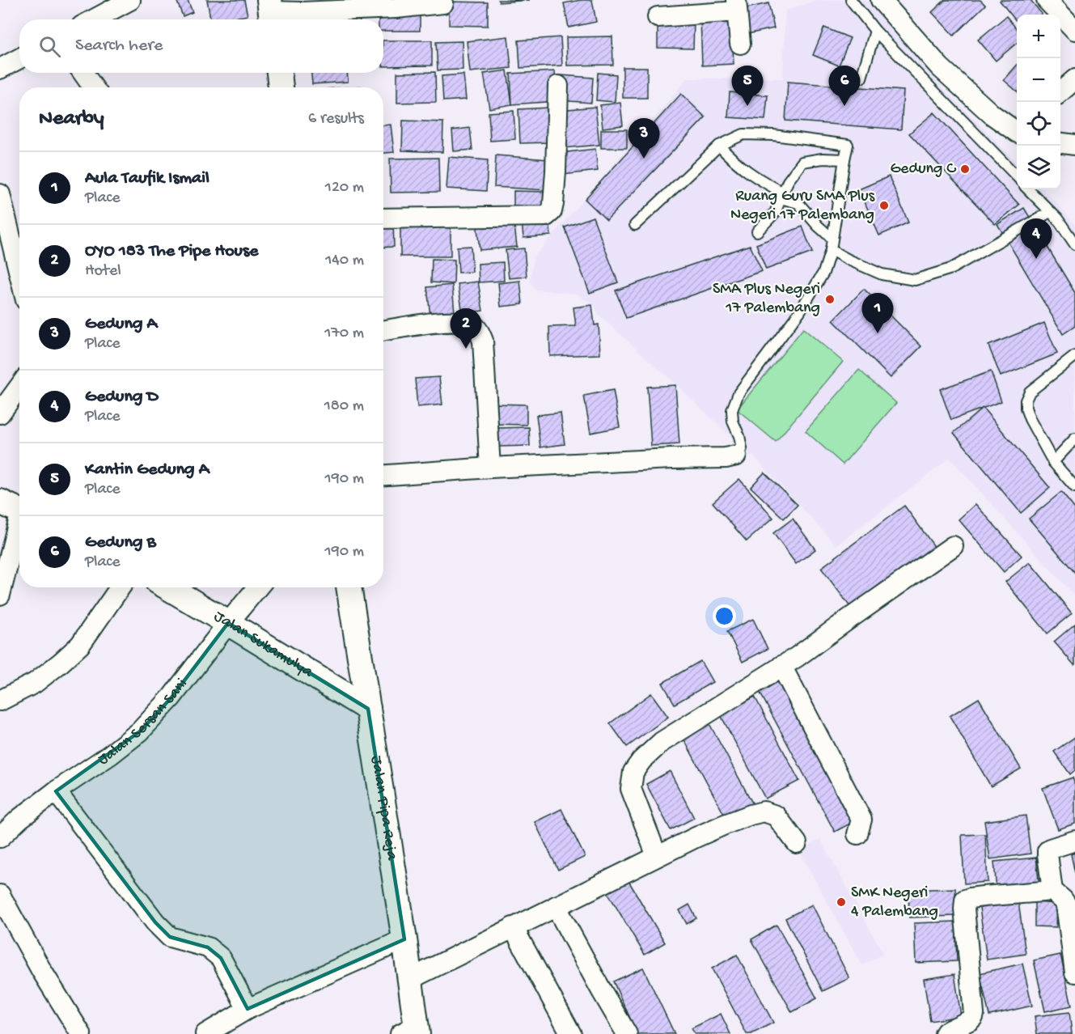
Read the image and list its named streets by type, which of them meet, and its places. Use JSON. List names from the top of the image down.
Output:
{
  "streets": {
    "street": ["Jalan Sukamulya", "Jalan Sersan Sani", "Jalan Pipa Reja"]
  },
  "crossings": [
    ["Jalan Sukamulya", "Jalan Sersan Sani"],
    ["Jalan Sukamulya", "Jalan Pipa Reja"]
  ],
  "places": [
    "Gedung C",
    "Ruang Guru SMA Plus Negeri 17 Palembang",
    "SMA Plus Negeri 17 Palembang",
    "SMK Negeri 4 Palembang"
  ],
  "page": {
    "map_buttons": ["+", "−"],
    "search": "Search here",
    "pins": [
      "5",
      "6",
      "3",
      "4",
      "1",
      "2"
    ],
    "heading": ["Nearby", "6 results"],
    "list": [
      {
        "mark": "1",
        "name": "Aula Taufik Ismail",
        "note": "Place",
        "value": "120 m"
      },
      {
        "mark": "2",
        "name": "OYO 183 The Pipe House",
        "note": "Hotel",
        "value": "140 m"
      },
      {
        "mark": "3",
        "name": "Gedung A",
        "note": "Place",
        "value": "170 m"
      },
      {
        "mark": "4",
        "name": "Gedung D",
        "note": "Place",
        "value": "180 m"
      },
      {
        "mark": "5",
        "name": "Kantin Gedung A",
        "note": "Place",
        "value": "190 m"
      },
      {
        "mark": "6",
        "name": "Gedung B",
        "note": "Place",
        "value": "190 m"
      }
    ]
  }
}
